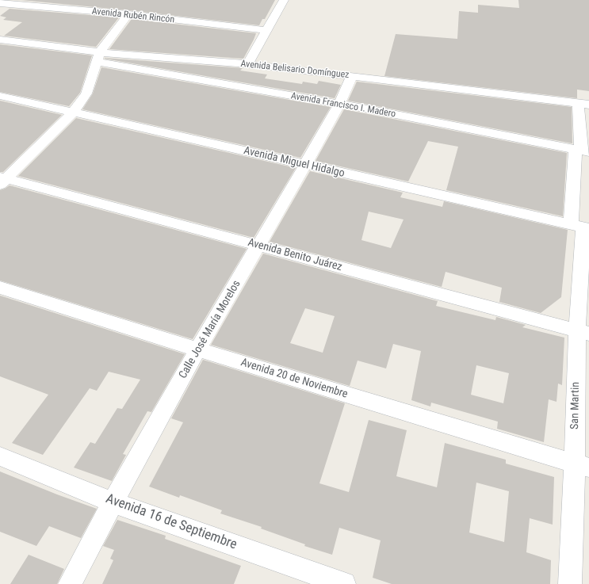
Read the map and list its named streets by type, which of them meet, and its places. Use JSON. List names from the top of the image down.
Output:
{
  "streets": {
    "street": [
      "Avenida Rubén Rincón",
      "Avenida Belisario Domínguez",
      "Avenida Francisco I. Madero",
      "Avenida Miguel Hidalgo",
      "Avenida Benito Juárez",
      "Calle José María Morelos",
      "Avenida 20 de Noviembre",
      "San Martin",
      "Avenida 16 de Septiembre"
    ]
  },
  "crossings": [
    ["Avenida Belisario Domínguez", "Avenida Francisco I. Madero"],
    ["Avenida Belisario Domínguez", "Calle José María Morelos"],
    ["Avenida Belisario Domínguez", "San Martin"],
    ["Avenida Francisco I. Madero", "Calle José María Morelos"],
    ["Avenida Francisco I. Madero", "San Martin"],
    ["Avenida Miguel Hidalgo", "Calle José María Morelos"],
    ["Avenida Miguel Hidalgo", "San Martin"],
    ["Avenida Benito Juárez", "Calle José María Morelos"],
    ["Avenida Benito Juárez", "San Martin"],
    ["Calle José María Morelos", "Avenida 20 de Noviembre"],
    ["Calle José María Morelos", "Avenida 16 de Septiembre"],
    ["Avenida 20 de Noviembre", "San Martin"]
  ]
}
